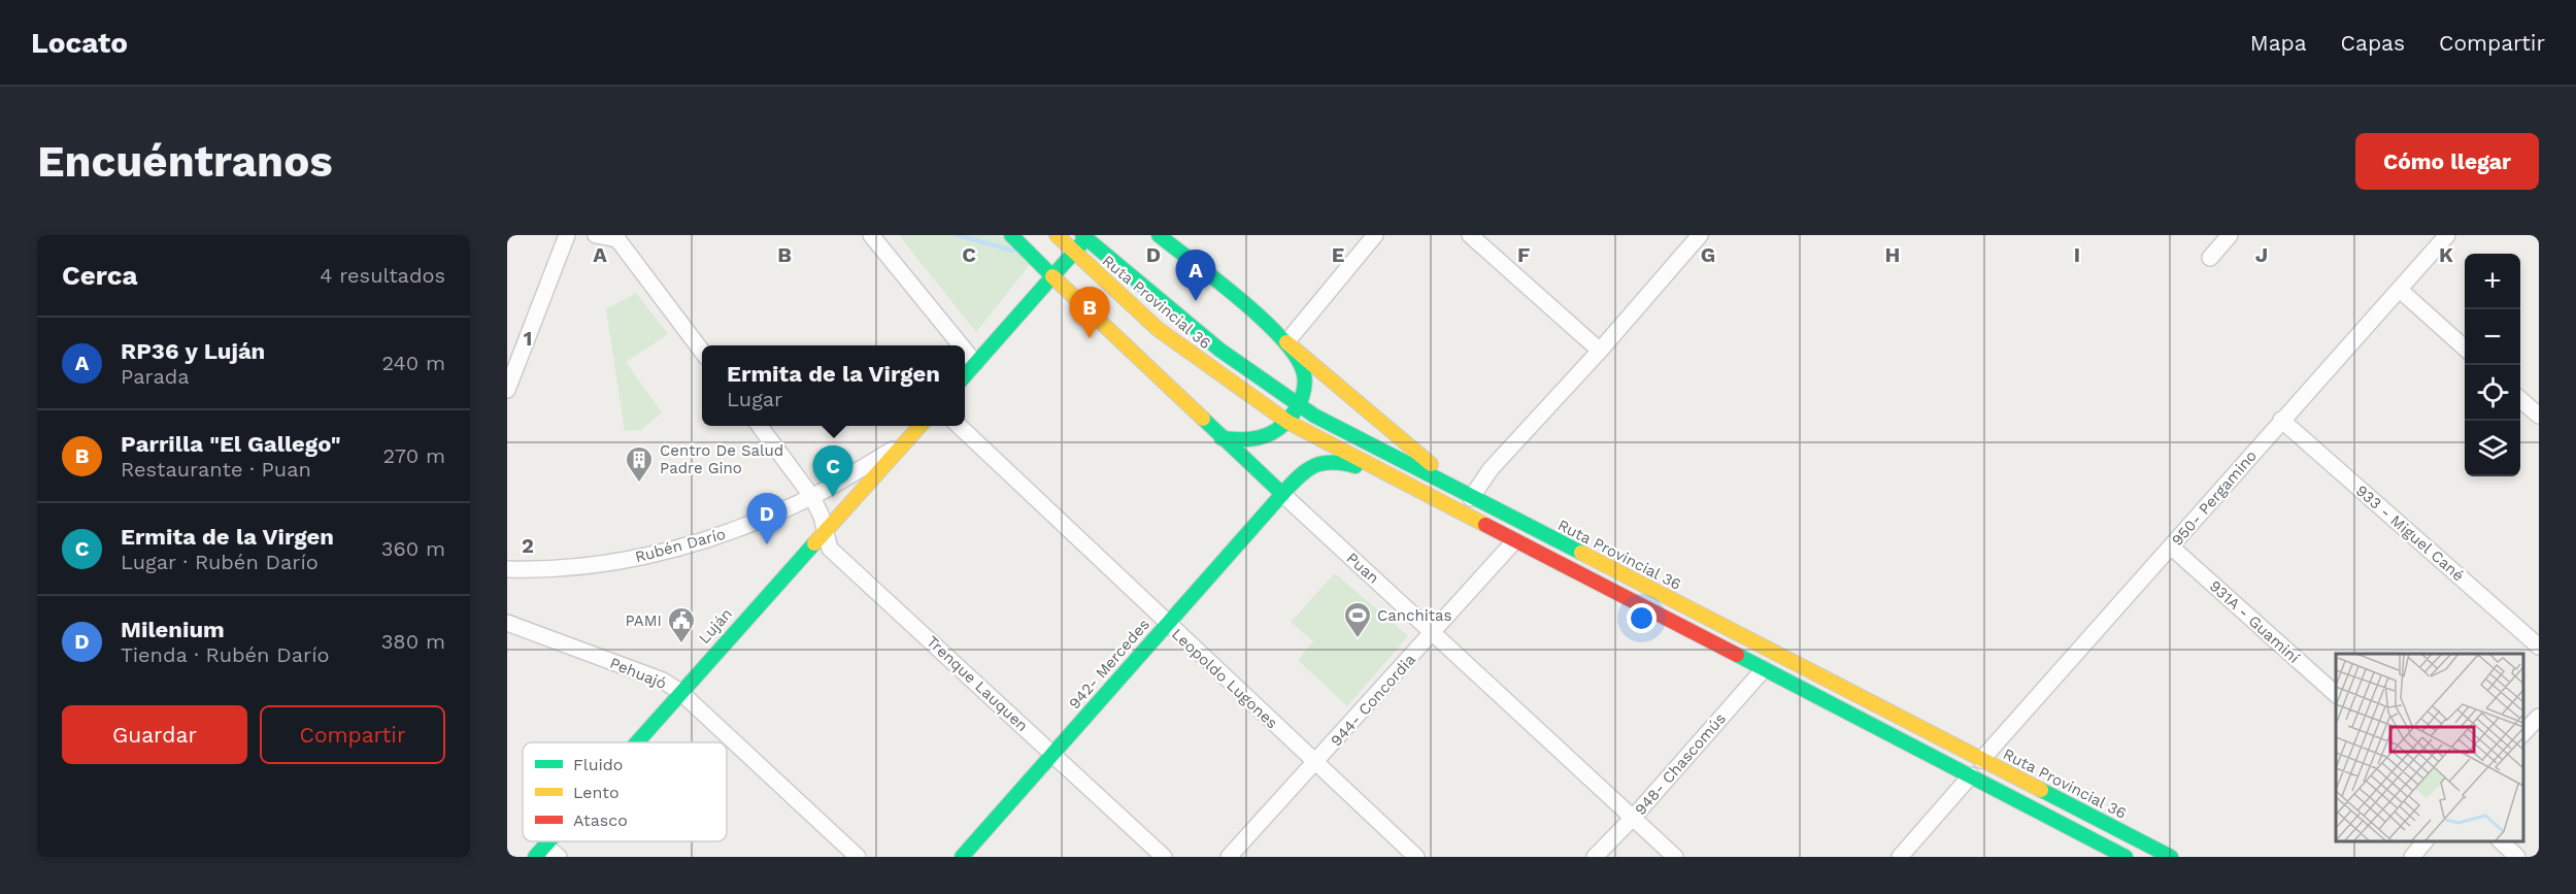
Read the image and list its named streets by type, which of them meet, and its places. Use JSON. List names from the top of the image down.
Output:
{
  "streets": {
    "main road": [
      "Ruta Provincial 36",
      "Puan",
      "Luján",
      "942- Mercedes"
    ],
    "street": [
      "950- Pergamino",
      "933 - Miguel Cané",
      "Rubén Darío",
      "931A - Guaminí",
      "Pehuajó",
      "Leopoldo Lugones",
      "Trenque Lauquen",
      "944- Concordia",
      "948- Chascomús"
    ]
  },
  "crossings": [
    ["Ruta Provincial 36", "950- Pergamino"],
    ["Ruta Provincial 36", "942- Mercedes"],
    ["Ruta Provincial 36", "944- Concordia"],
    ["Ruta Provincial 36", "948- Chascomús"],
    ["950- Pergamino", "933 - Miguel Cané"],
    ["950- Pergamino", "931A - Guaminí"],
    ["Rubén Darío", "Luján"],
    ["Rubén Darío", "Trenque Lauquen"],
    ["Puan", "942- Mercedes"],
    ["Puan", "944- Concordia"],
    ["Puan", "948- Chascomús"],
    ["Luján", "Pehuajó"],
    ["Luján", "Trenque Lauquen"],
    ["942- Mercedes", "Leopoldo Lugones"],
    ["942- Mercedes", "Trenque Lauquen"],
    ["Leopoldo Lugones", "944- Concordia"]
  ],
  "places": {
    "building": ["Centro De Salud Padre Gino"],
    "sports": ["Canchitas"],
    "public building": ["PAMI"]
  },
  "legend": ["Fluido", "Lento", "Atasco"],
  "page": {
    "header": "Locato",
    "nav": ["Mapa", "Capas", "Compartir"],
    "buttons": [
      "Cómo llegar",
      ["Guardar", "Compartir"]
    ],
    "title": "Encuéntranos",
    "heading": ["Cerca", "4 resultados"],
    "pins": [
      "A",
      "B",
      "C",
      "D"
    ],
    "map_buttons": ["+", "−"],
    "list": [
      {
        "mark": "A",
        "name": "RP36 y Luján",
        "note": "Parada",
        "value": "240 m"
      },
      {
        "mark": "B",
        "name": "Parrilla \"El Gallego\"",
        "note": "Restaurante · Puan",
        "value": "270 m"
      },
      {
        "mark": "C",
        "name": "Ermita de la Virgen",
        "note": "Lugar · Rubén Darío",
        "value": "360 m"
      },
      {
        "mark": "D",
        "name": "Milenium",
        "note": "Tienda · Rubén Darío",
        "value": "380 m"
      }
    ],
    "popup": ["Ermita de la Virgen", "Lugar"]
  },
  "grid": {
    "columns": [
      "A",
      "B",
      "C",
      "D",
      "E",
      "F",
      "G",
      "H",
      "I",
      "J",
      "K"
    ],
    "rows": ["1", "2"]
  }
}
